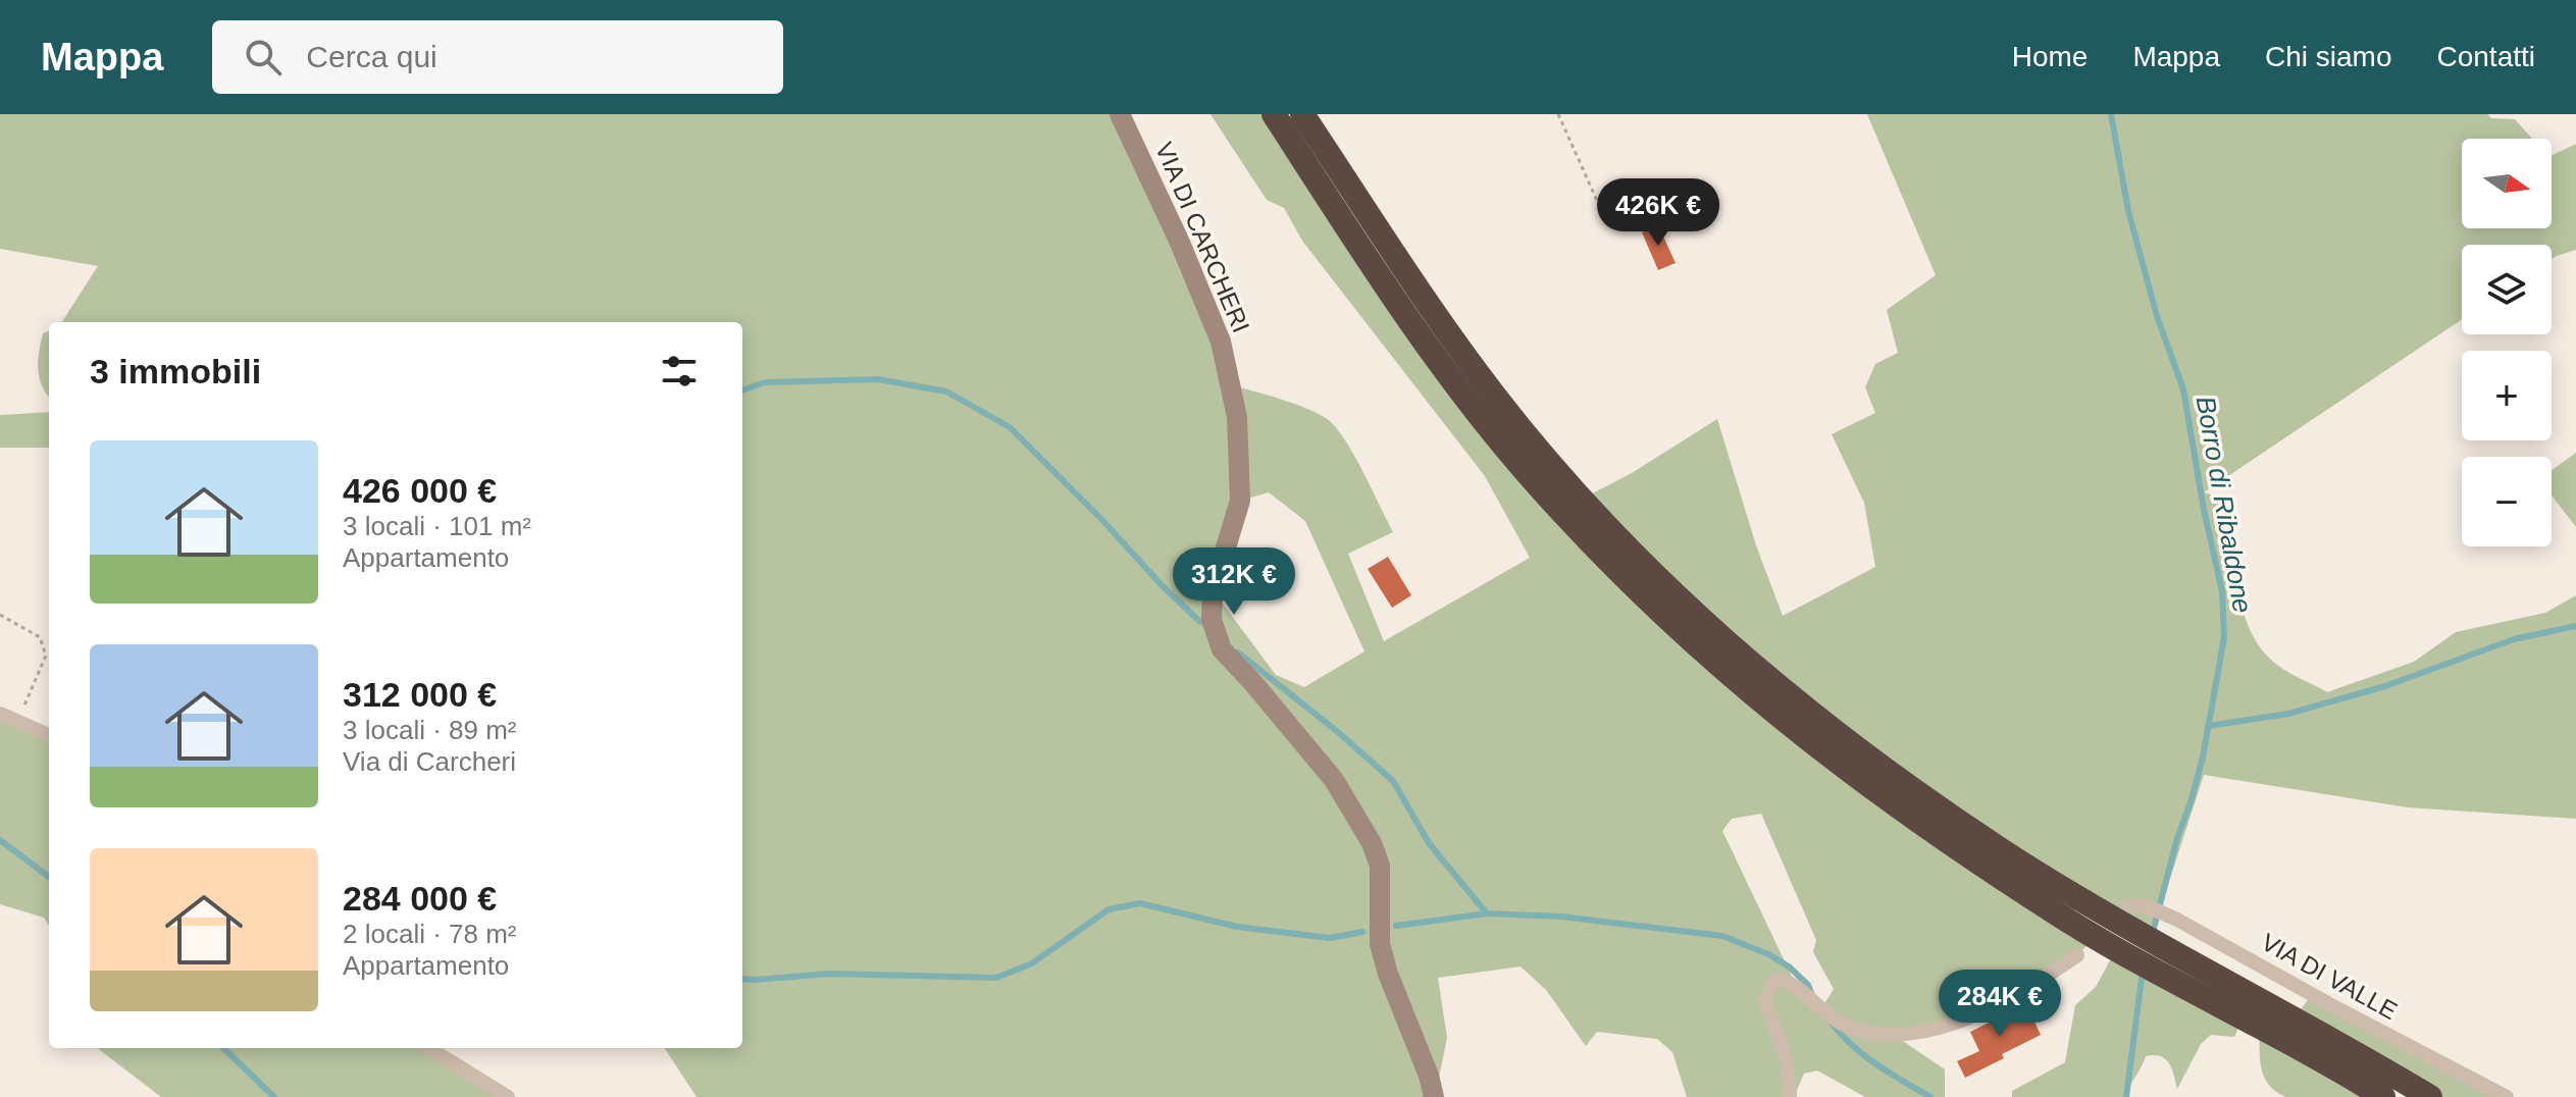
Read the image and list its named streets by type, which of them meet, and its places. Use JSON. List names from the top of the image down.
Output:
{
  "streets": {
    "street": ["VIA DI CARCHERI", "VIA DI VALLE"]
  },
  "water": ["Borro di Ribaldone"],
  "north": "right",
  "page": {
    "header": "Mappa",
    "search": "Cerca qui",
    "nav": [
      "Home",
      "Mappa",
      "Chi siamo",
      "Contatti"
    ],
    "map_buttons": ["+", "−"],
    "price": ["426K €", "312K €", "284K €"],
    "heading": "3 immobili",
    "list": [
      {
        "name": "426 000 €",
        "note": "3 locali · 101 m² · Appartamento"
      },
      {
        "name": "312 000 €",
        "note": "3 locali · 89 m² · Via di Carcheri"
      },
      {
        "name": "284 000 €",
        "note": "2 locali · 78 m² · Appartamento"
      }
    ]
  }
}
